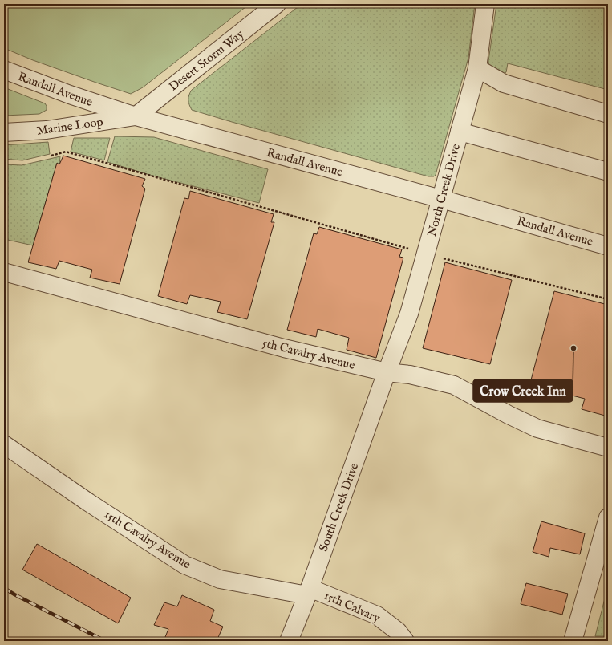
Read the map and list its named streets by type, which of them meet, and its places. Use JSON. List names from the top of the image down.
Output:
{
  "streets": {
    "street": [
      "Desert Storm Way",
      "Randall Avenue",
      "Marine Loop",
      "North Creek Drive",
      "5th Cavalry Avenue",
      "South Creek Drive",
      "15th Cavalry Avenue",
      "15th Calvary"
    ]
  },
  "crossings": [
    ["Desert Storm Way", "Randall Avenue"],
    ["Desert Storm Way", "Marine Loop"],
    ["Randall Avenue", "Marine Loop"],
    ["Randall Avenue", "North Creek Drive"],
    ["North Creek Drive", "5th Cavalry Avenue"],
    ["North Creek Drive", "South Creek Drive"],
    ["5th Cavalry Avenue", "South Creek Drive"],
    ["South Creek Drive", "15th Cavalry Avenue"],
    ["South Creek Drive", "15th Calvary"],
    ["15th Cavalry Avenue", "15th Calvary"]
  ],
  "places": ["Crow Creek Inn"]
}
